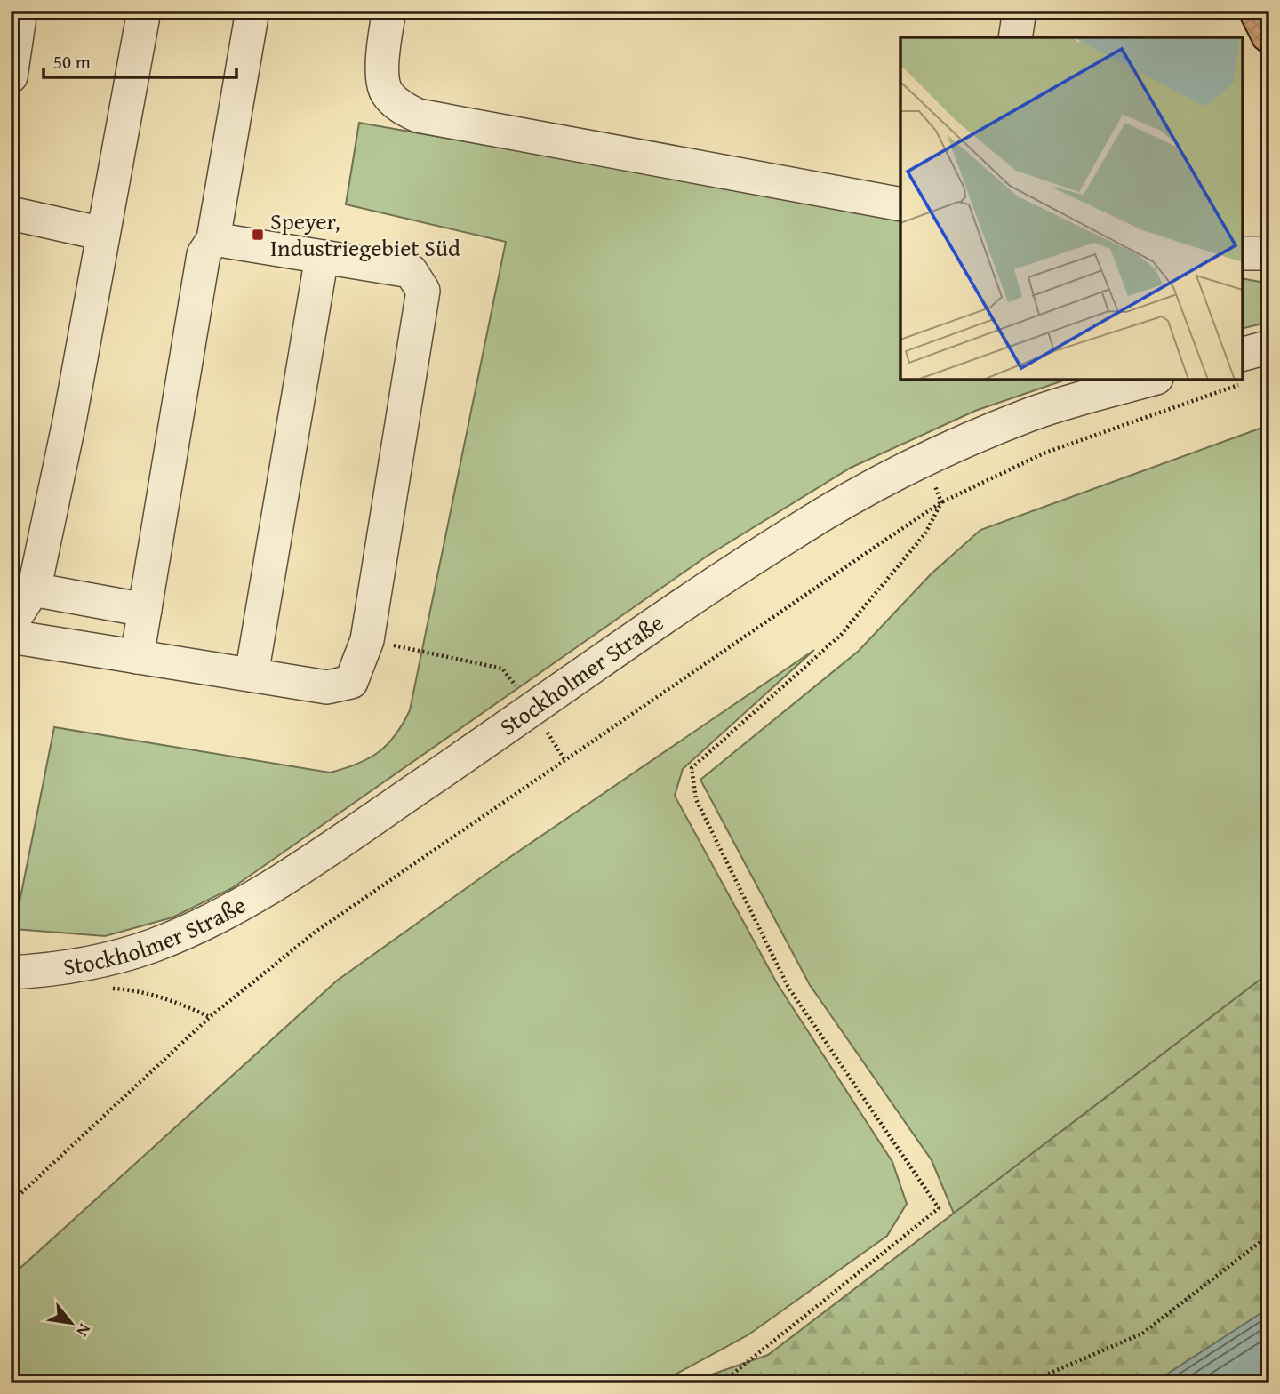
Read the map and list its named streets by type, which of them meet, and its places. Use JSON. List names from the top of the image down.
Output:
{
  "streets": {
    "street": ["Stockholmer Straße"]
  },
  "places": {
    "transit": ["Speyer, Industriegebiet Süd"]
  },
  "scale_bar": "50 m",
  "north": "bottom right"
}
